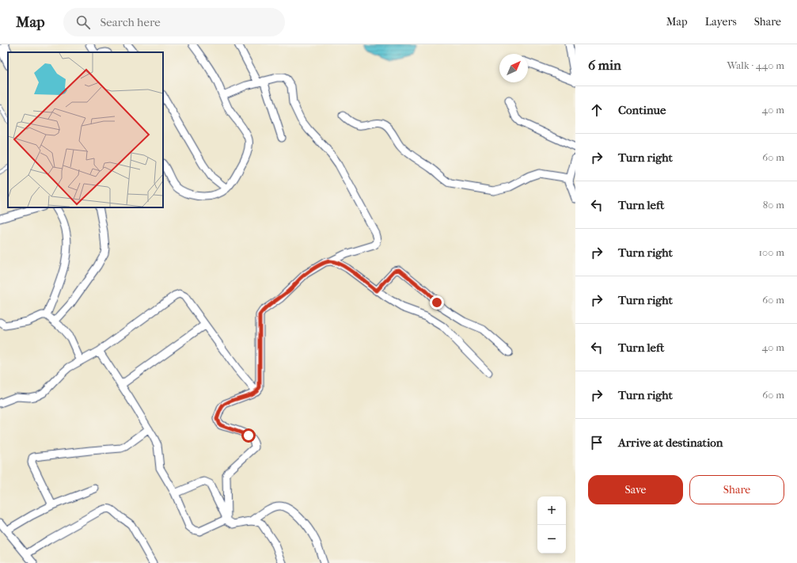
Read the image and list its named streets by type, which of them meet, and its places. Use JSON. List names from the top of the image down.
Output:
{
  "north": "top right",
  "page": {
    "header": "Map",
    "search": "Search here",
    "nav": ["Map", "Layers", "Share"],
    "heading": ["6 min", "Walk · 440 m"],
    "list": [
      ["Continue", "40 m"],
      ["Turn right", "60 m"],
      ["Turn left", "80 m"],
      ["Turn right", "100 m"],
      ["Turn right", "60 m"],
      ["Turn left", "40 m"],
      ["Turn right", "60 m"],
      "Arrive at destination"
    ],
    "buttons": ["Save", "Share"],
    "map_buttons": ["+", "−"]
  }
}
